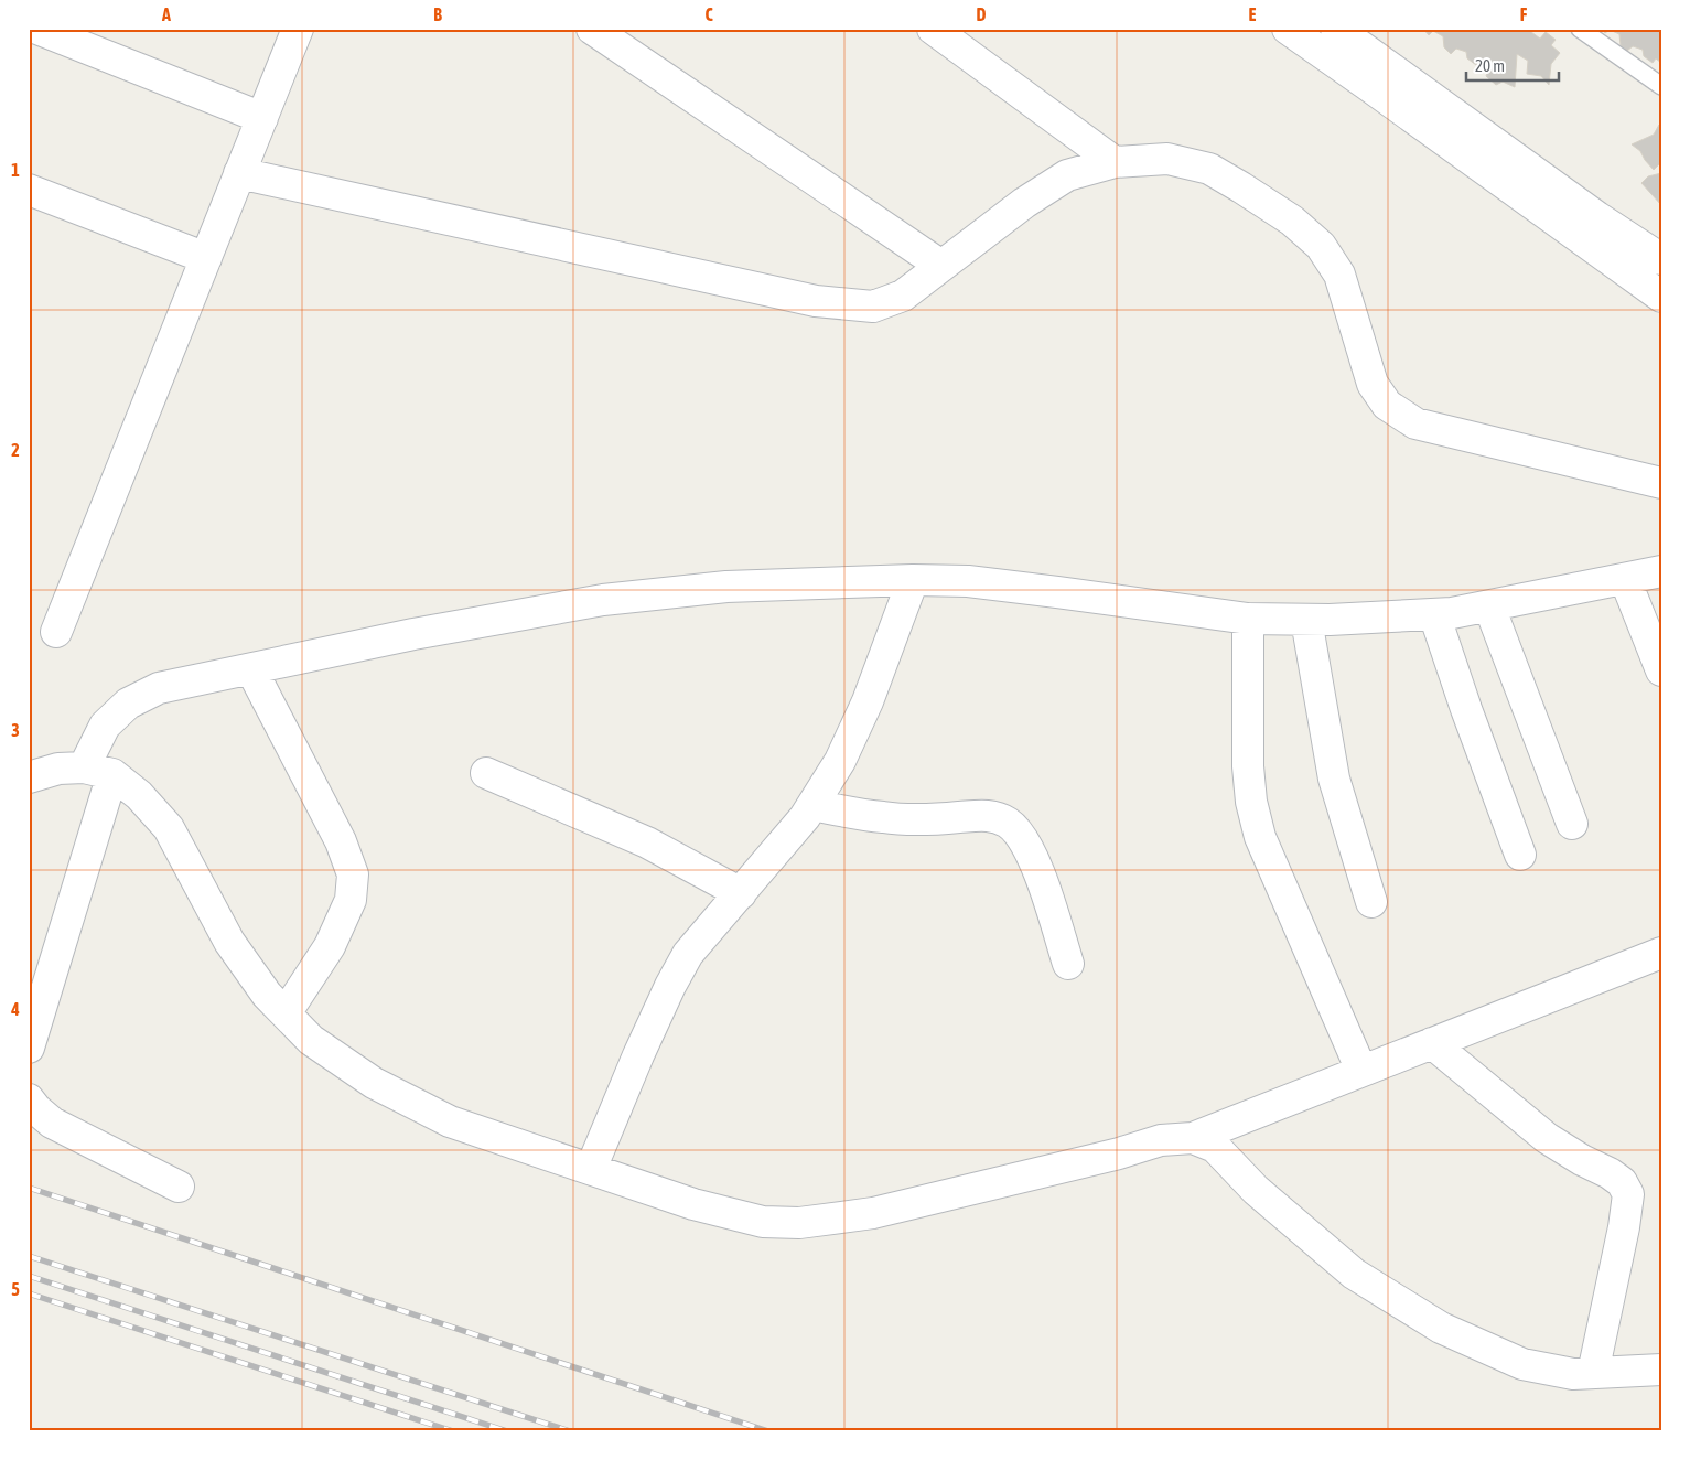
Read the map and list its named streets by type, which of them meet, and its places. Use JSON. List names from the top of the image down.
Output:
{
  "scale_bar": "20 m",
  "grid": {
    "columns": [
      "A",
      "B",
      "C",
      "D",
      "E",
      "F"
    ],
    "rows": [
      "1",
      "2",
      "3",
      "4",
      "5"
    ]
  }
}
